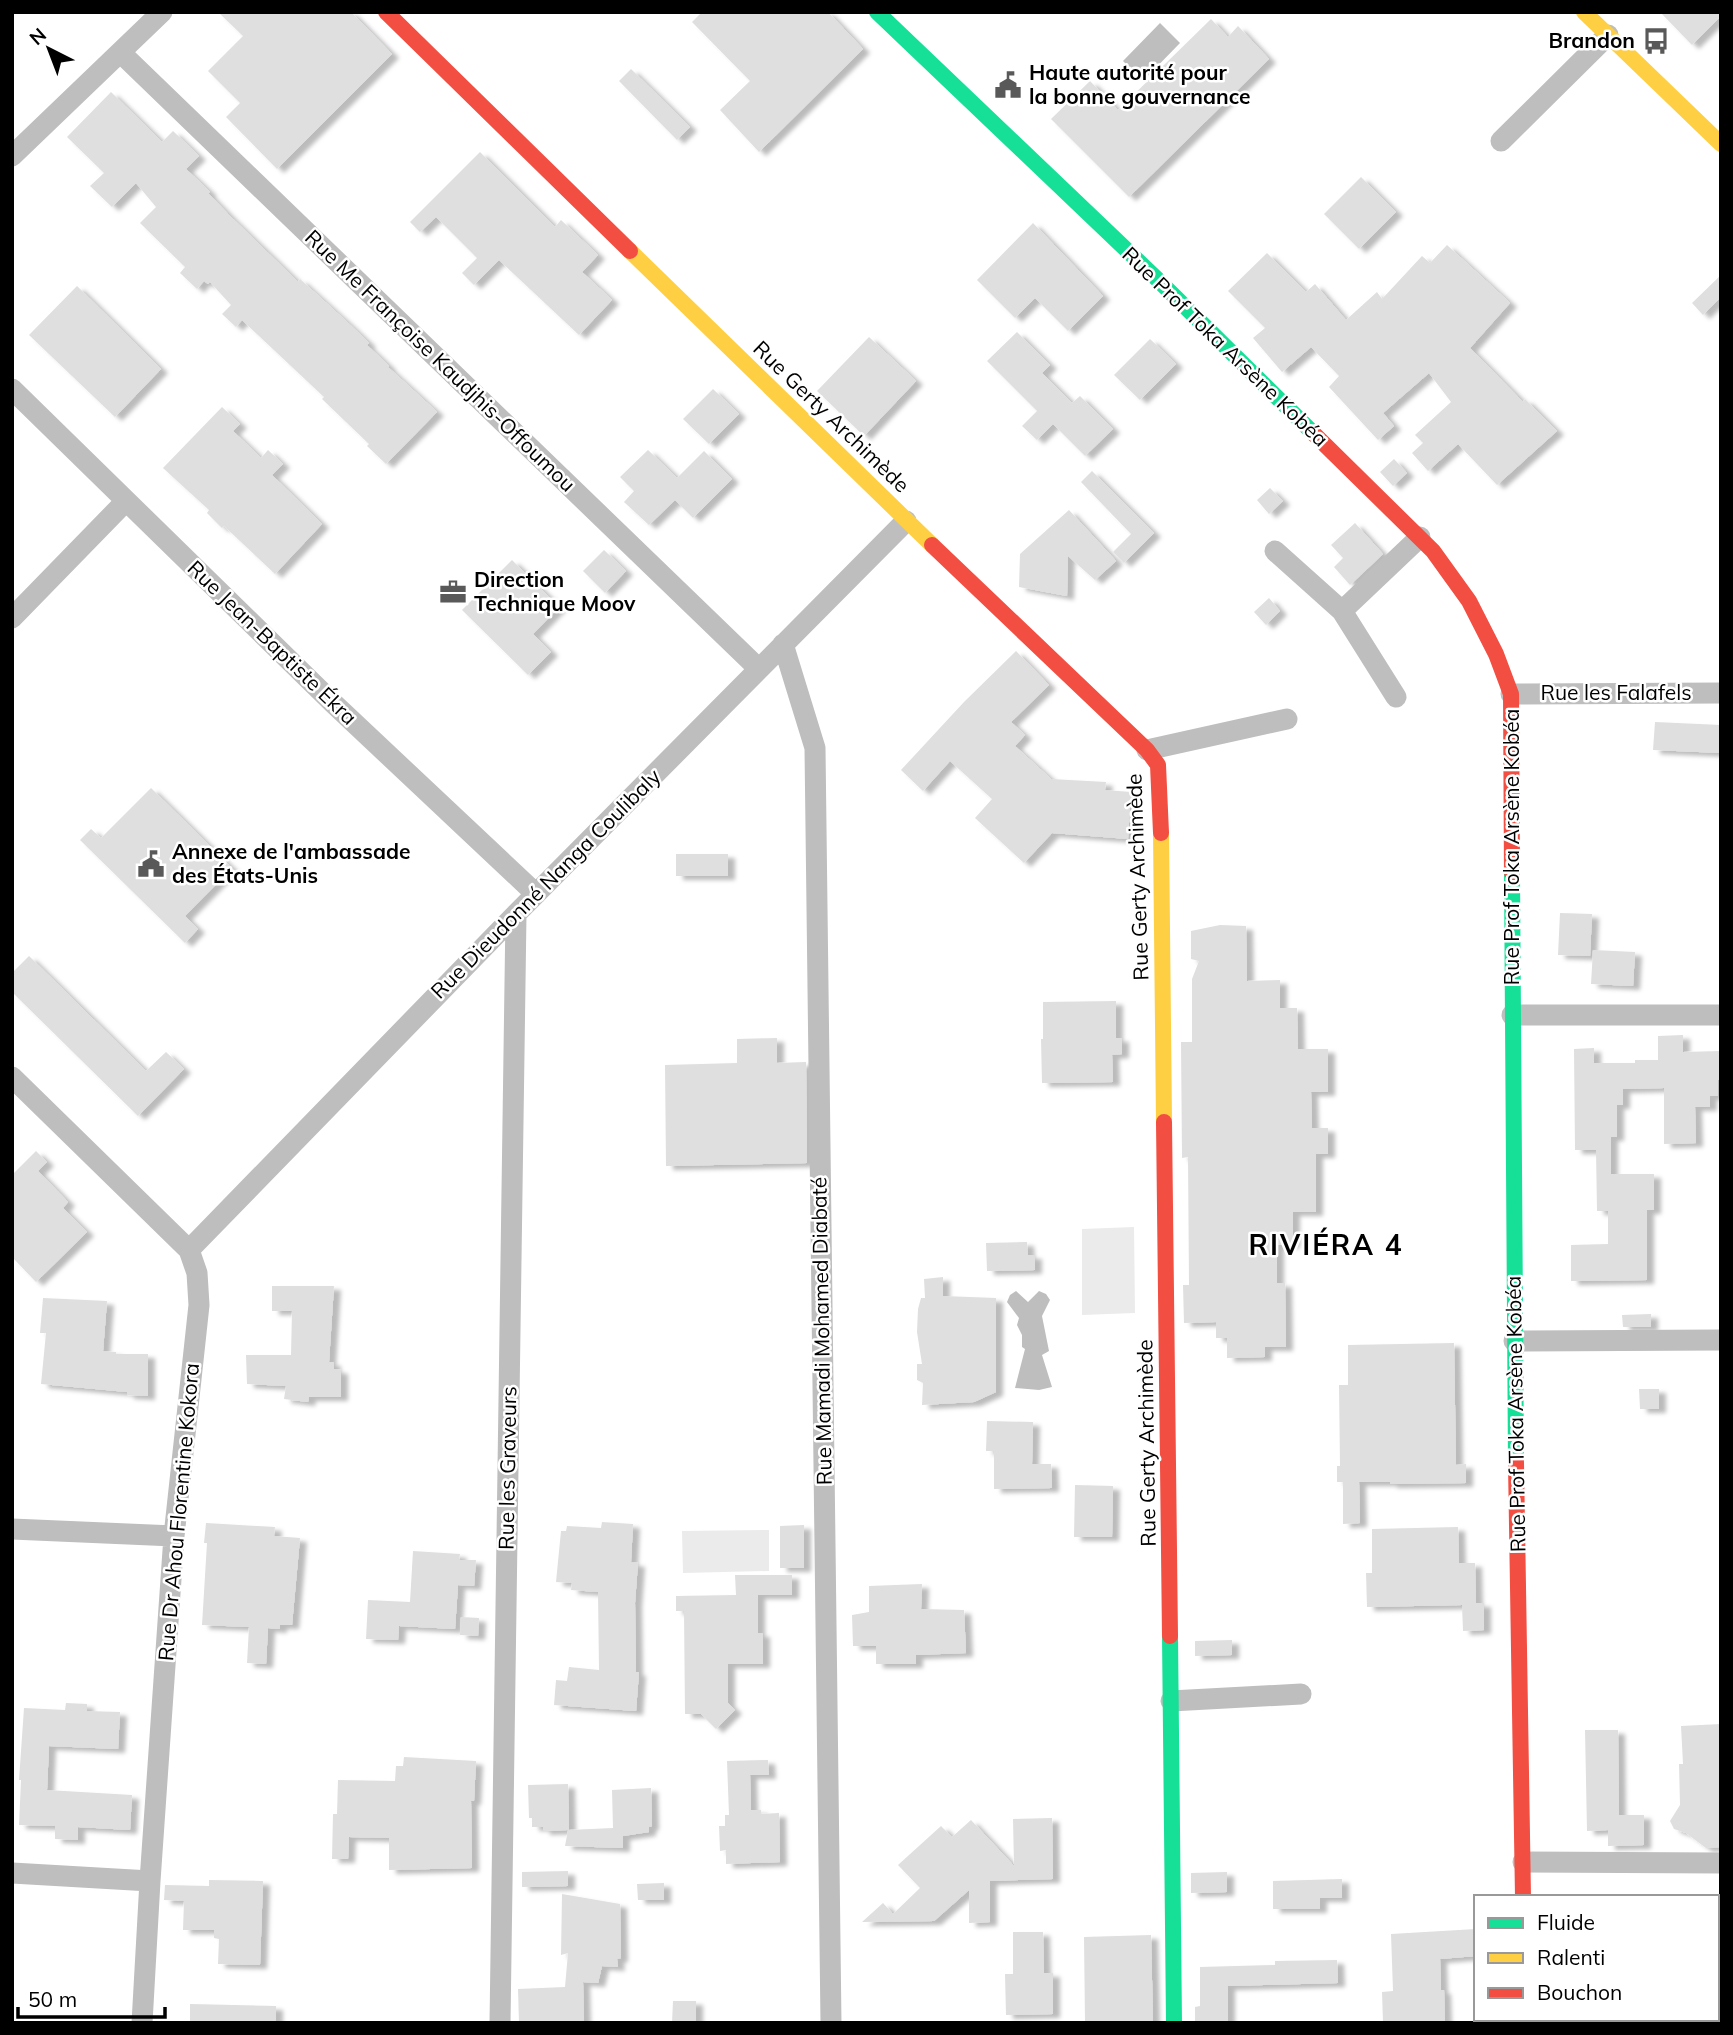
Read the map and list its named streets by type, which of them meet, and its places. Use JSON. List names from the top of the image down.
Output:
{
  "streets": {
    "street": [
      "Rue Prof Toka Arsène Kobéa",
      "Rue Me Françoise Kaudjhis-Offoumou",
      "Rue Gerty Archimède",
      "Rue Jean-Baptiste Ékra",
      "Rue les Falafels",
      "Rue Dieudonné Nanga Coulibaly",
      "Rue Mamadi Mohamed Diabaté",
      "Rue les Graveurs",
      "Rue Dr Ahou Florentine Kokora"
    ]
  },
  "crossings": [
    ["Rue Prof Toka Arsène Kobéa", "Rue les Falafels"],
    ["Rue Me Françoise Kaudjhis-Offoumou", "Rue Dieudonné Nanga Coulibaly"],
    ["Rue Gerty Archimède", "Rue Dieudonné Nanga Coulibaly"],
    ["Rue Jean-Baptiste Ékra", "Rue Dieudonné Nanga Coulibaly"],
    ["Rue Dieudonné Nanga Coulibaly", "Rue Mamadi Mohamed Diabaté"],
    ["Rue Dieudonné Nanga Coulibaly", "Rue les Graveurs"],
    ["Rue Dieudonné Nanga Coulibaly", "Rue Dr Ahou Florentine Kokora"]
  ],
  "districts": ["RIVIÉRA 4"],
  "places": {
    "bus stop": ["Brandon"],
    "public building": ["Haute autorité pour la bonne gouvernance", "Annexe de l'ambassade des États-Unis"],
    "office": ["Direction Technique Moov"]
  },
  "legend": ["Fluide", "Ralenti", "Bouchon"],
  "scale_bar": "50 m",
  "north": "top left"
}
